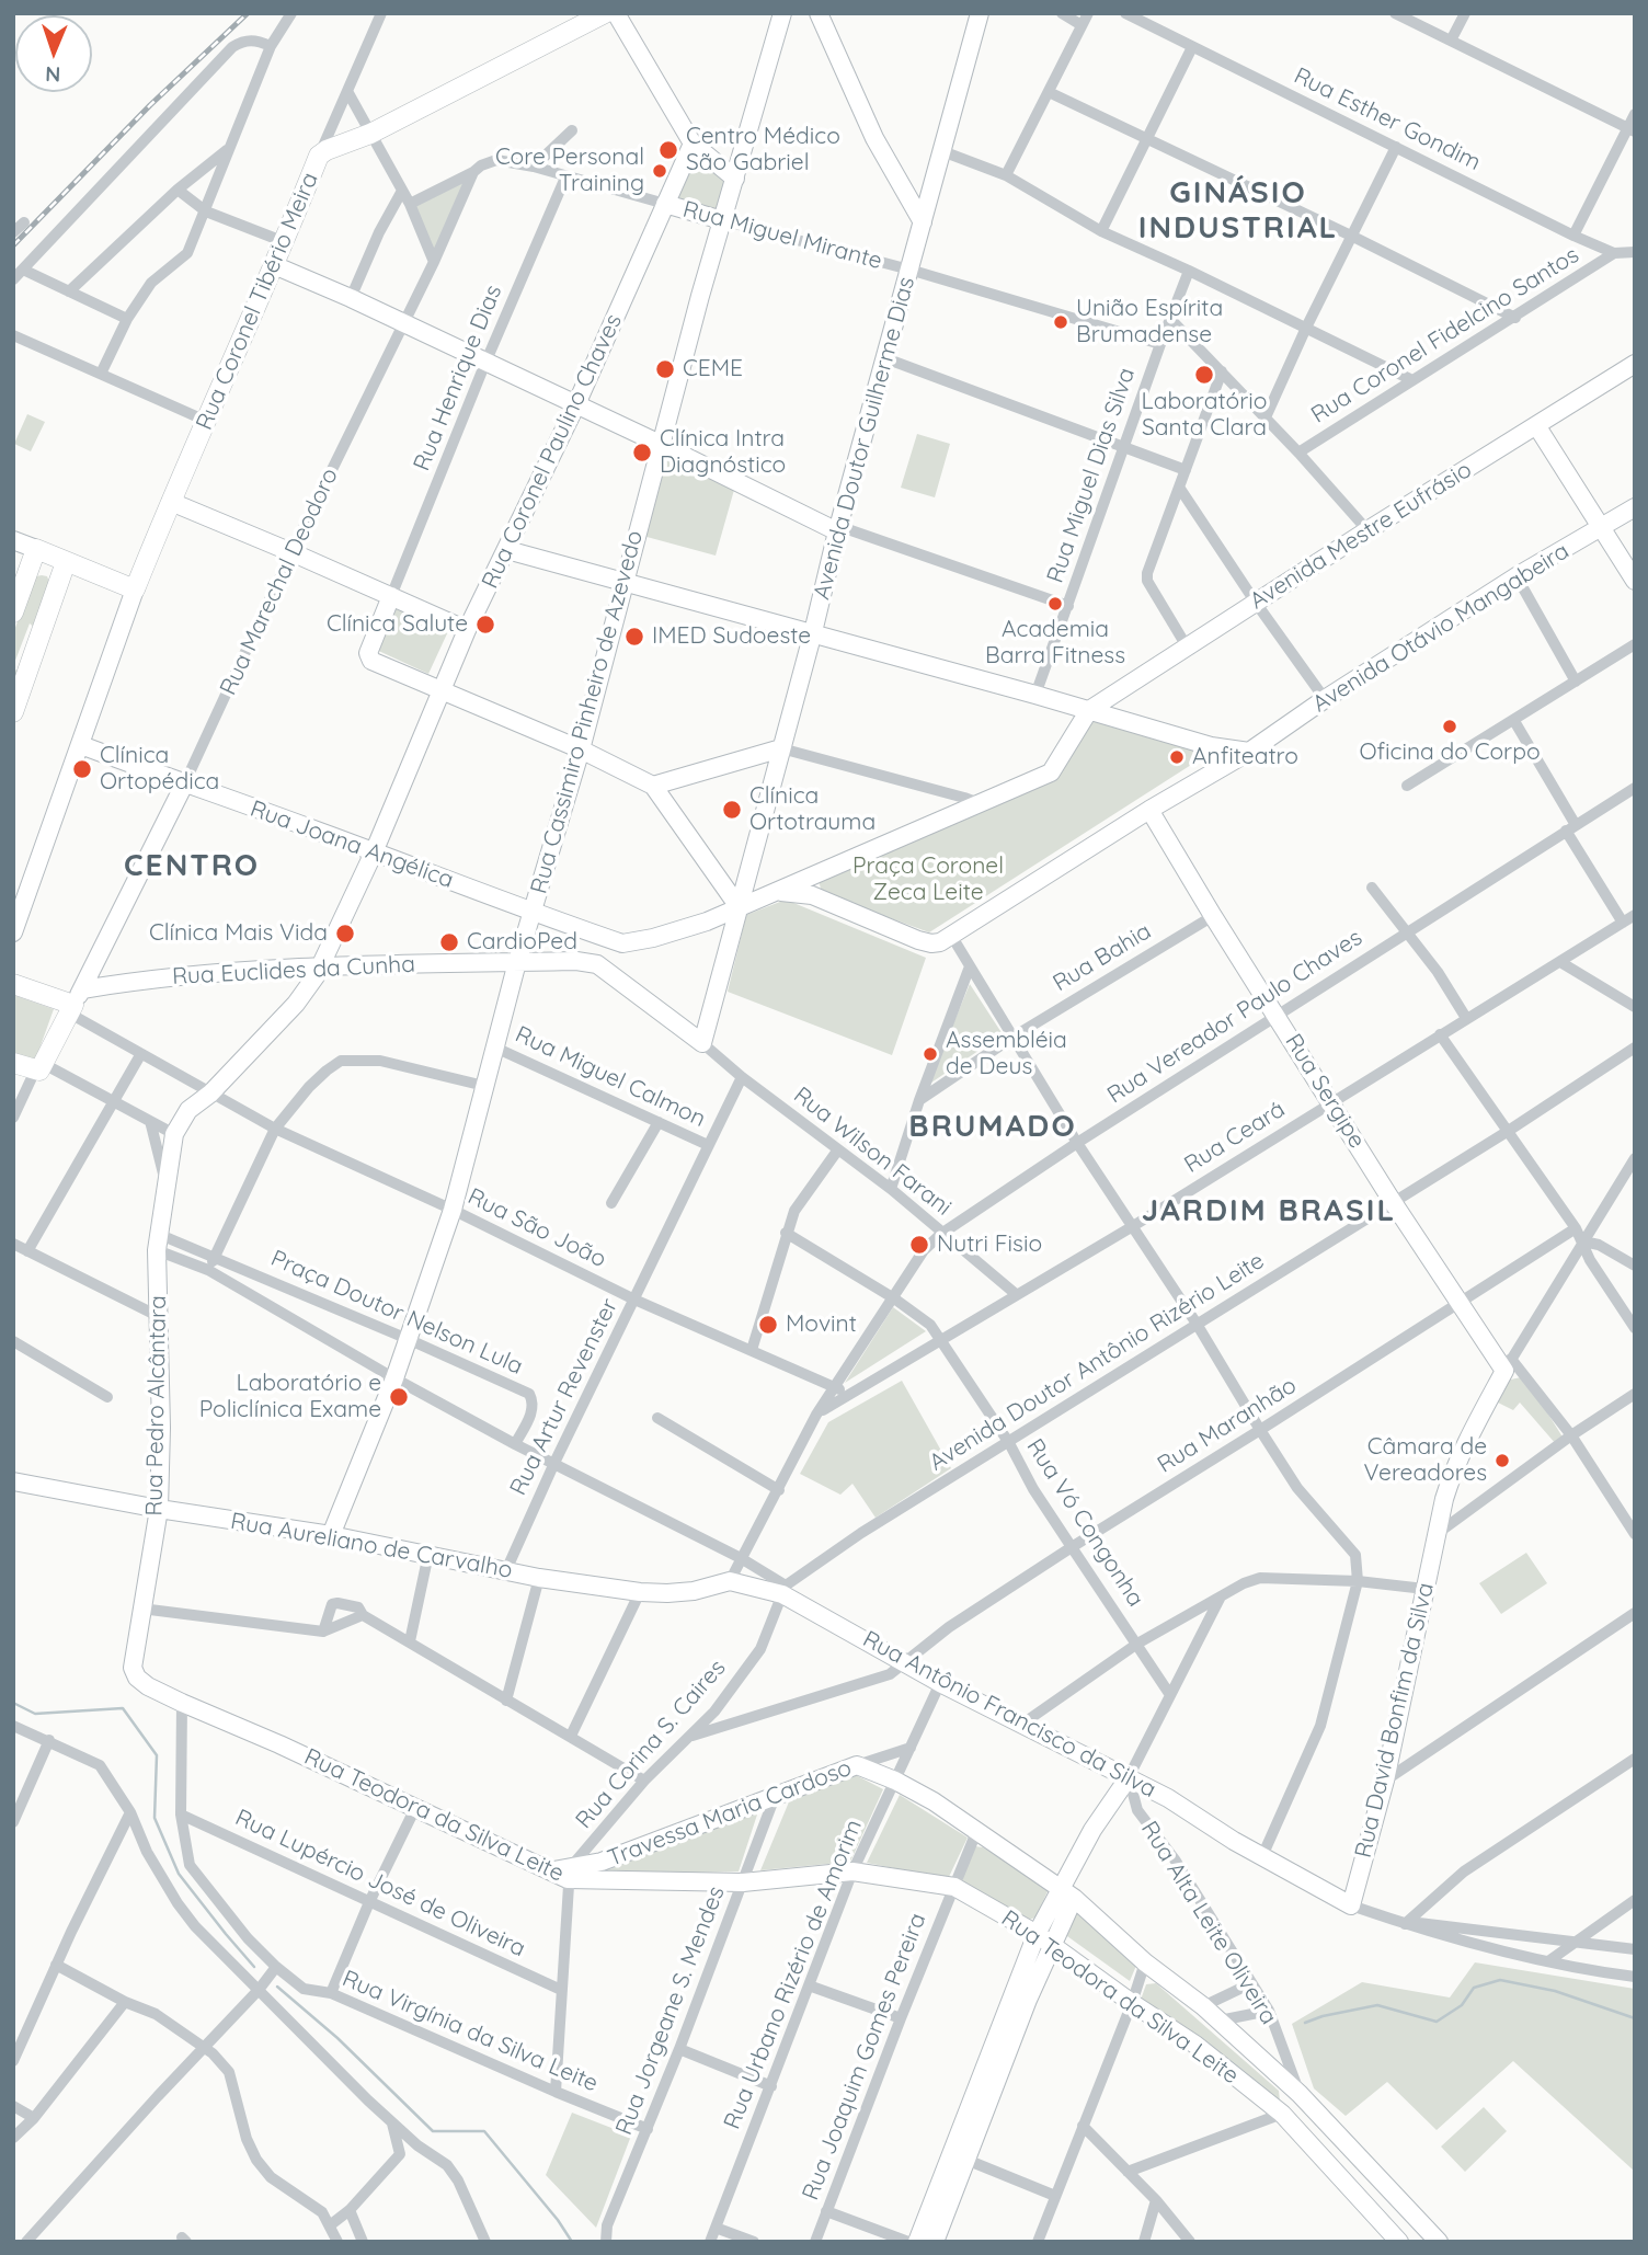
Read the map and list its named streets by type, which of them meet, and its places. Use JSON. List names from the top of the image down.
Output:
{
  "streets": {
    "main road": ["Rua Coronel Tibério Meira"],
    "street": [
      "Rua Esther Gondim",
      "Rua Miguel Mirante",
      "Rua Coronel Fidelcino Santos",
      "Rua Henrique Dias",
      "Avenida Doutor Guilherme Dias",
      "Rua Coronel Paulino Chaves",
      "Rua Miguel Dias Silva",
      "Avenida Mestre Eufrásio",
      "Rua Marechal Deodoro",
      "Avenida Otávio Mangabeira",
      "Rua Cassimiro Pinheiro de Azevedo",
      "Rua Joana Angélica",
      "Rua Bahia",
      "Rua Euclides da Cunha",
      "Rua Vereador Paulo Chaves",
      "Rua Miguel Calmon",
      "Rua Sergipe",
      "Rua Ceará",
      "Rua Wilson Farani",
      "Rua São João",
      "Praça Doutor Nelson Lula",
      "Avenida Doutor Antônio Rizério Leite",
      "Rua Artur Revenster",
      "Rua Pedro Alcântara",
      "Rua Maranhão",
      "Rua Vó Congonha",
      "Rua Aureliano de Carvalho",
      "Rua Antônio Francisco da Silva",
      "Rua David Bonfim da Silva",
      "Rua Corina S. Caires",
      "Travessa Maria Cardoso",
      "Rua Teodora da Silva Leite",
      "Rua Lupércio José de Oliveira",
      "Rua Alta Leite Oliveira",
      "Rua Urbano Rizério de Amorim",
      "Rua Jorgeane S. Mendes",
      "Rua Virgínia da Silva Leite",
      "Rua Joaquim Gomes Pereira"
    ]
  },
  "crossings": [
    ["Rua Esther Gondim", "Rua Coronel Fidelcino Santos"],
    ["Rua Miguel Mirante", "Rua Henrique Dias"],
    ["Rua Miguel Mirante", "Avenida Doutor Guilherme Dias"],
    ["Rua Miguel Mirante", "Rua Coronel Paulino Chaves"],
    ["Rua Miguel Mirante", "Rua Miguel Dias Silva"],
    ["Rua Miguel Mirante", "Rua Marechal Deodoro"],
    ["Rua Miguel Mirante", "Rua Cassimiro Pinheiro de Azevedo"],
    ["Avenida Doutor Guilherme Dias", "Rua Wilson Farani"],
    ["Rua Coronel Paulino Chaves", "Rua Joana Angélica"],
    ["Rua Coronel Paulino Chaves", "Rua Euclides da Cunha"],
    ["Rua Coronel Paulino Chaves", "Rua São João"],
    ["Rua Coronel Paulino Chaves", "Rua Pedro Alcântara"],
    ["Rua Marechal Deodoro", "Rua Joana Angélica"],
    ["Rua Marechal Deodoro", "Rua Euclides da Cunha"],
    ["Rua Marechal Deodoro", "Rua São João"],
    ["Rua Cassimiro Pinheiro de Azevedo", "Rua Joana Angélica"],
    ["Rua Cassimiro Pinheiro de Azevedo", "Rua Euclides da Cunha"],
    ["Rua Cassimiro Pinheiro de Azevedo", "Rua Miguel Calmon"],
    ["Rua Cassimiro Pinheiro de Azevedo", "Rua São João"],
    ["Rua Cassimiro Pinheiro de Azevedo", "Praça Doutor Nelson Lula"],
    ["Rua Cassimiro Pinheiro de Azevedo", "Rua Aureliano de Carvalho"],
    ["Rua Bahia", "Rua Sergipe"],
    ["Rua Euclides da Cunha", "Rua São João"],
    ["Rua Vereador Paulo Chaves", "Rua Sergipe"],
    ["Rua Vereador Paulo Chaves", "Rua Ceará"],
    ["Rua Vereador Paulo Chaves", "Rua Wilson Farani"],
    ["Rua Vereador Paulo Chaves", "Rua São João"],
    ["Rua Vereador Paulo Chaves", "Rua Vó Congonha"],
    ["Rua Vereador Paulo Chaves", "Rua Aureliano de Carvalho"],
    ["Rua Vereador Paulo Chaves", "Rua Antônio Francisco da Silva"],
    ["Rua Miguel Calmon", "Rua Artur Revenster"],
    ["Rua Sergipe", "Rua Ceará"],
    ["Rua Sergipe", "Avenida Doutor Antônio Rizério Leite"],
    ["Rua Sergipe", "Rua Maranhão"],
    ["Rua Sergipe", "Rua David Bonfim da Silva"],
    ["Rua Ceará", "Rua Wilson Farani"],
    ["Rua Ceará", "Rua São João"],
    ["Rua Ceará", "Rua Vó Congonha"],
    ["Rua Wilson Farani", "Rua Artur Revenster"],
    ["Rua São João", "Rua Artur Revenster"],
    ["Praça Doutor Nelson Lula", "Rua Pedro Alcântara"],
    ["Avenida Doutor Antônio Rizério Leite", "Rua Vó Congonha"],
    ["Avenida Doutor Antônio Rizério Leite", "Rua Antônio Francisco da Silva"],
    ["Avenida Doutor Antônio Rizério Leite", "Rua Corina S. Caires"],
    ["Rua Artur Revenster", "Rua Aureliano de Carvalho"],
    ["Rua Pedro Alcântara", "Rua Aureliano de Carvalho"],
    ["Rua Pedro Alcântara", "Rua Teodora da Silva Leite"],
    ["Rua Maranhão", "Rua Vó Congonha"],
    ["Rua Maranhão", "Rua Antônio Francisco da Silva"],
    ["Rua Maranhão", "Rua Corina S. Caires"],
    ["Rua Aureliano de Carvalho", "Rua Antônio Francisco da Silva"],
    ["Rua Antônio Francisco da Silva", "Rua David Bonfim da Silva"],
    ["Rua Antônio Francisco da Silva", "Rua Corina S. Caires"],
    ["Rua Antônio Francisco da Silva", "Rua Alta Leite Oliveira"],
    ["Rua Antônio Francisco da Silva", "Rua Urbano Rizério de Amorim"],
    ["Rua Corina S. Caires", "Travessa Maria Cardoso"],
    ["Rua Corina S. Caires", "Rua Teodora da Silva Leite"],
    ["Travessa Maria Cardoso", "Rua Teodora da Silva Leite"],
    ["Travessa Maria Cardoso", "Rua Urbano Rizério de Amorim"],
    ["Travessa Maria Cardoso", "Rua Jorgeane S. Mendes"],
    ["Rua Teodora da Silva Leite", "Rua Alta Leite Oliveira"],
    ["Rua Teodora da Silva Leite", "Rua Urbano Rizério de Amorim"],
    ["Rua Teodora da Silva Leite", "Rua Jorgeane S. Mendes"],
    ["Rua Teodora da Silva Leite", "Rua Joaquim Gomes Pereira"],
    ["Rua Lupércio José de Oliveira", "Rua Virgínia da Silva Leite"],
    ["Rua Jorgeane S. Mendes", "Rua Virgínia da Silva Leite"]
  ],
  "districts": [
    "GINÁSIO INDUSTRIAL",
    "CENTRO",
    "BRUMADO",
    "JARDIM BRASIL"
  ],
  "parks": ["Praça Coronel Zeca Leite"],
  "places": [
    "Centro Médico São Gabriel",
    "Core Personal Training",
    "União Espírita Brumadense",
    "CEME",
    "Laboratório Santa Clara",
    "Clínica Intra Diagnóstico",
    "Academia Barra Fitness",
    "Clínica Salute",
    "IMED Sudoeste",
    "Oficina do Corpo",
    "Anfiteatro",
    "Clínica Ortopédica",
    "Clínica Ortotrauma",
    "Clínica Mais Vida",
    "CardioPed",
    "Assembléia de Deus",
    "Nutri Fisio",
    "Movint",
    "Laboratório e Policlínica Exame",
    "Câmara de Vereadores"
  ],
  "north": "bottom"
}
